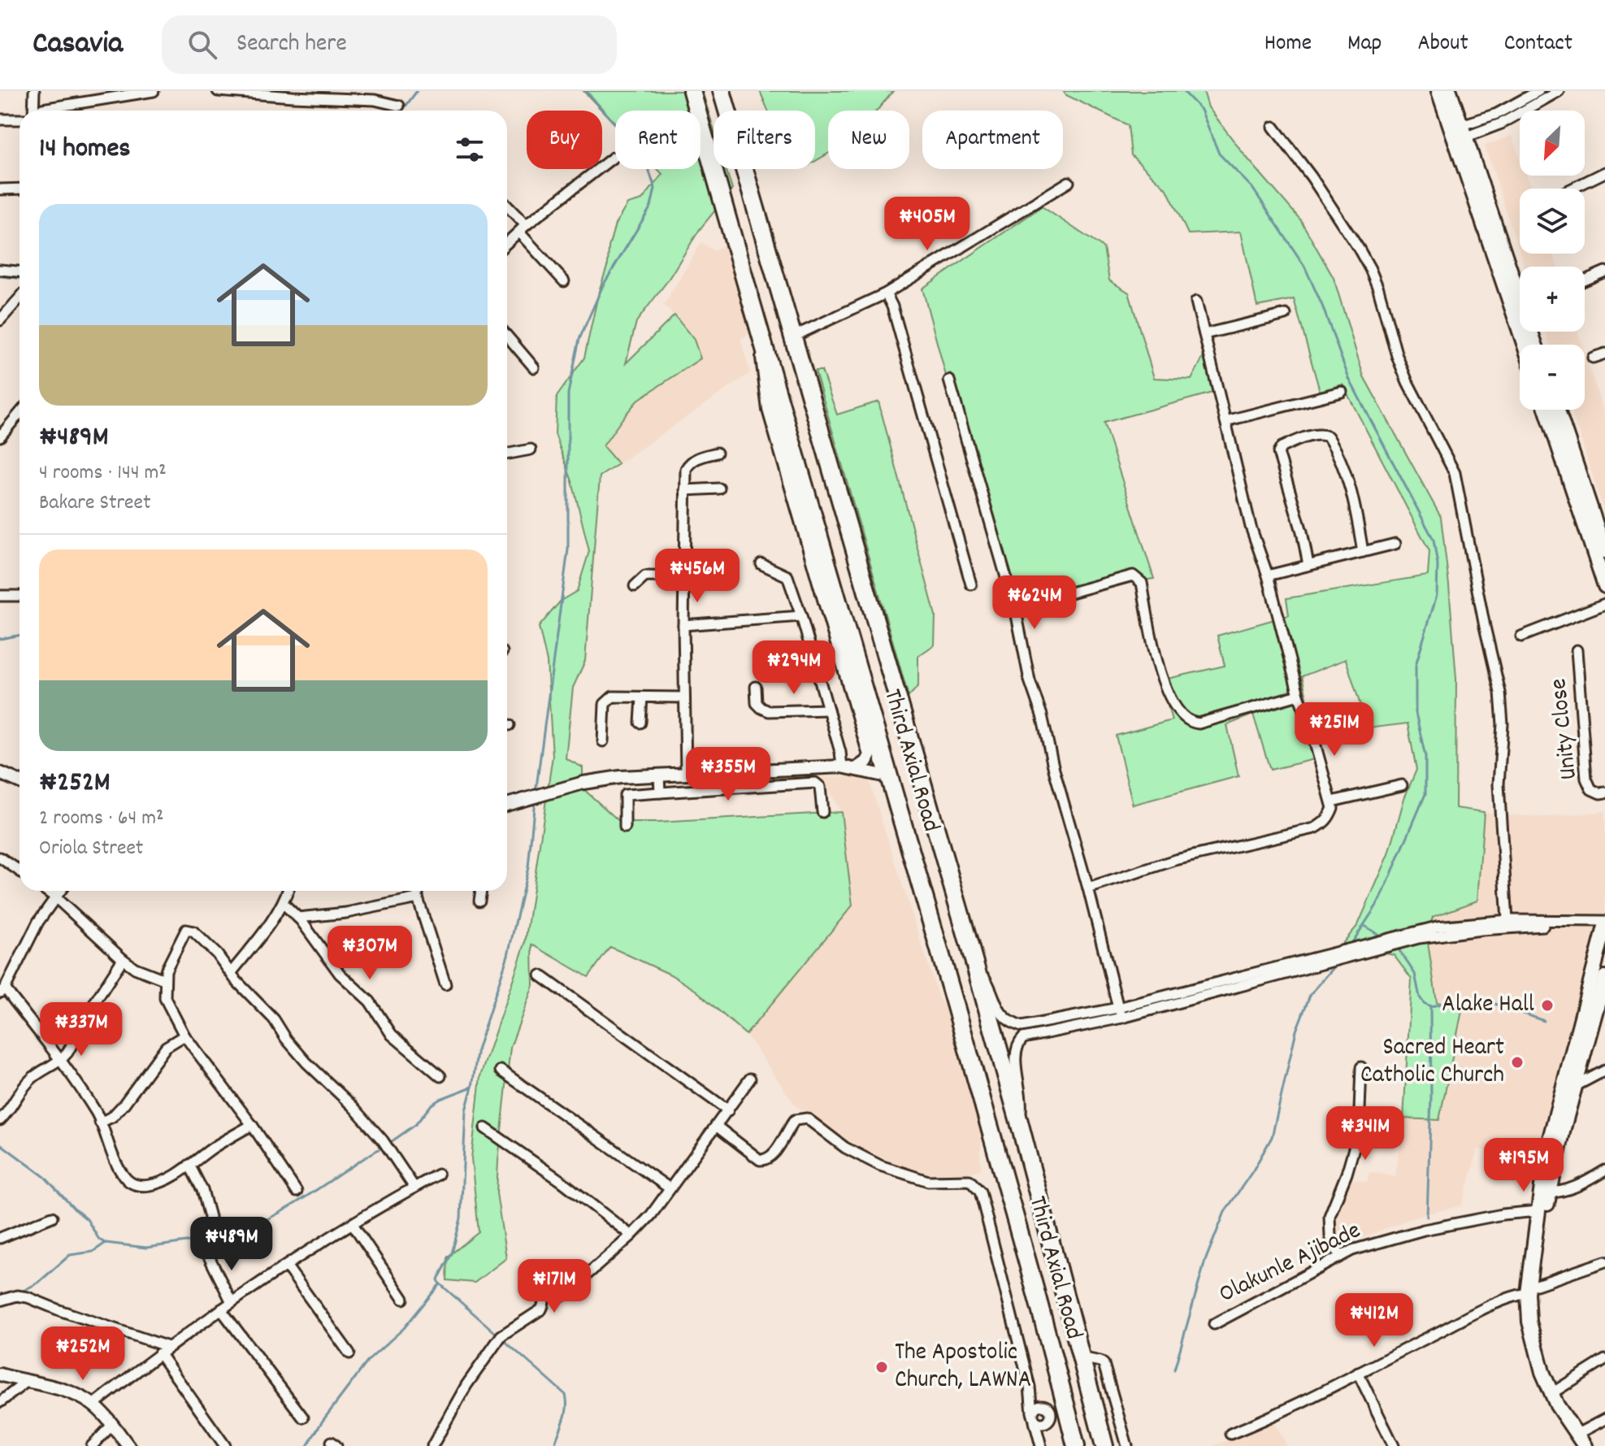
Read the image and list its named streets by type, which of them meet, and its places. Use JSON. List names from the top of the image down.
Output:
{
  "streets": {
    "highway": ["Third Axial Road"],
    "street": ["Unity Close", "Olakunle Ajibade"]
  },
  "places": ["Alake Hall", "Sacred Heart Catholic Church", "The Apostolic Church, LAWNA"],
  "north": "bottom left",
  "page": {
    "header": "Casavia",
    "search": "Search here",
    "nav": [
      "Home",
      "Map",
      "About",
      "Contact"
    ],
    "map_buttons": ["+", "−"],
    "chip": [
      "Buy",
      "Rent",
      "Filters",
      "New",
      "Apartment"
    ],
    "heading": "14 homes",
    "list": [
      {
        "name": "₦489M",
        "note": "4 rooms · 144 m² · Bakare Street"
      },
      {
        "name": "₦252M",
        "note": "2 rooms · 64 m² · Oriola Street"
      }
    ],
    "price": [
      "₦405M",
      "₦456M",
      "₦624M",
      "₦294M",
      "₦251M",
      "₦355M",
      "₦307M",
      "₦337M",
      "₦341M",
      "₦195M",
      "₦489M",
      "₦171M",
      "₦412M",
      "₦252M"
    ]
  }
}
